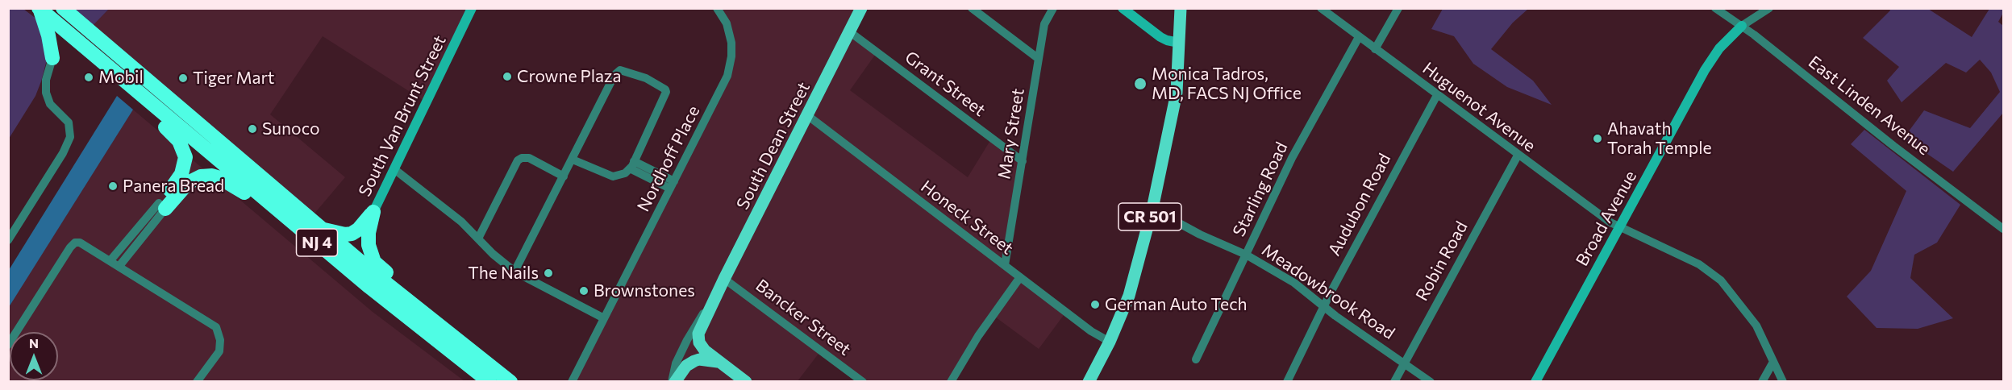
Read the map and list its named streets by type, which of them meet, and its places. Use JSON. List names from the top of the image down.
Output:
{
  "streets": {
    "highway": ["NJ 4"],
    "main road": ["South Dean Street", "CR 501"],
    "street": [
      "Grant Street",
      "East Linden Avenue",
      "Huguenot Avenue",
      "South Van Brunt Street",
      "Mary Street",
      "Nordhoff Place",
      "Starling Road",
      "Audubon Road",
      "Honeck Street",
      "Broad Avenue",
      "Robin Road",
      "Meadowbrook Road",
      "Bancker Street"
    ]
  },
  "crossings": [
    ["Grant Street", "Mary Street"],
    ["Grant Street", "South Dean Street"],
    ["East Linden Avenue", "Broad Avenue"],
    ["Huguenot Avenue", "Starling Road"],
    ["Huguenot Avenue", "Audubon Road"],
    ["Huguenot Avenue", "Broad Avenue"],
    ["Huguenot Avenue", "Robin Road"],
    ["Mary Street", "Honeck Street"],
    ["South Dean Street", "Honeck Street"],
    ["South Dean Street", "Bancker Street"],
    ["Starling Road", "Meadowbrook Road"],
    ["Audubon Road", "Meadowbrook Road"],
    ["CR 501", "Honeck Street"],
    ["CR 501", "Meadowbrook Road"],
    ["Robin Road", "Meadowbrook Road"]
  ],
  "places": [
    "Crowne Plaza",
    "Mobil",
    "Tiger Mart",
    "Monica Tadros, MD, FACS NJ Office",
    "Sunoco",
    "Ahavath Torah Temple",
    "Panera Bread",
    "The Nails",
    "Brownstones",
    "German Auto Tech"
  ],
  "north": "top"
}
